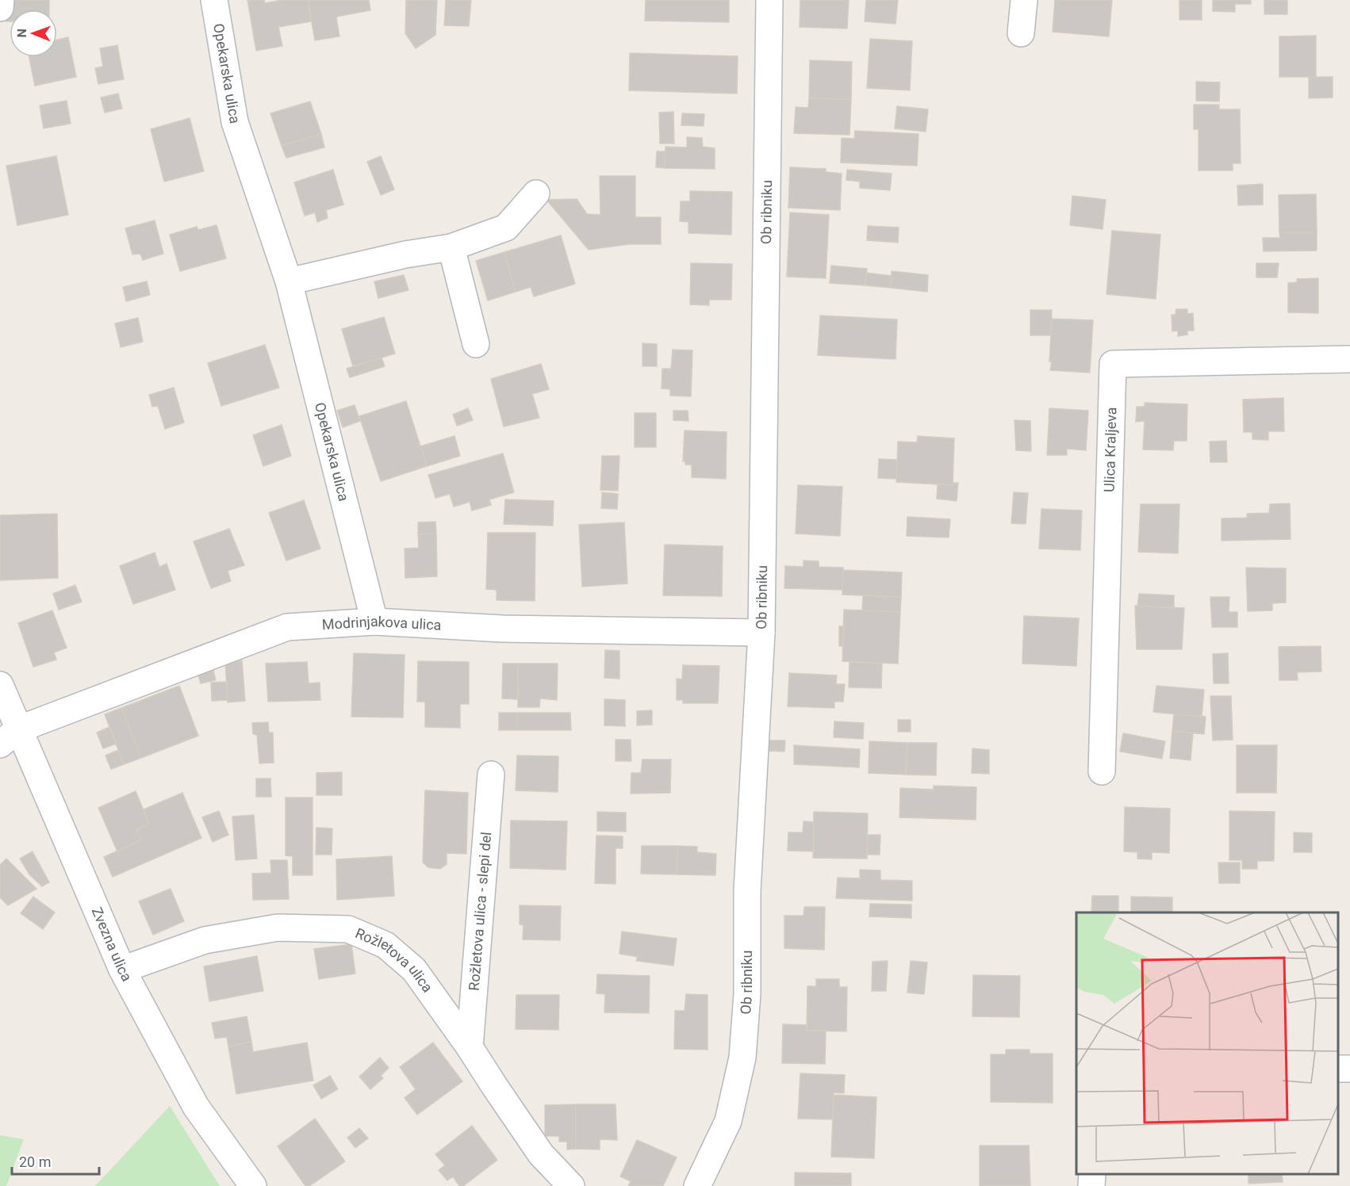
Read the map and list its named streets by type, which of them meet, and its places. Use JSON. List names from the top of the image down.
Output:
{
  "streets": {
    "street": [
      "Opekarska ulica",
      "Ob ribniku",
      "Ulica Kraljeva",
      "Modrinjakova ulica",
      "Rožletova ulica - slepi del",
      "Zvezna ulica",
      "Rožletova ulica"
    ]
  },
  "crossings": [
    ["Opekarska ulica", "Modrinjakova ulica"],
    ["Ob ribniku", "Modrinjakova ulica"],
    ["Modrinjakova ulica", "Zvezna ulica"],
    ["Rožletova ulica - slepi del", "Rožletova ulica"],
    ["Zvezna ulica", "Rožletova ulica"]
  ],
  "scale_bar": "20 m",
  "north": "left"
}
